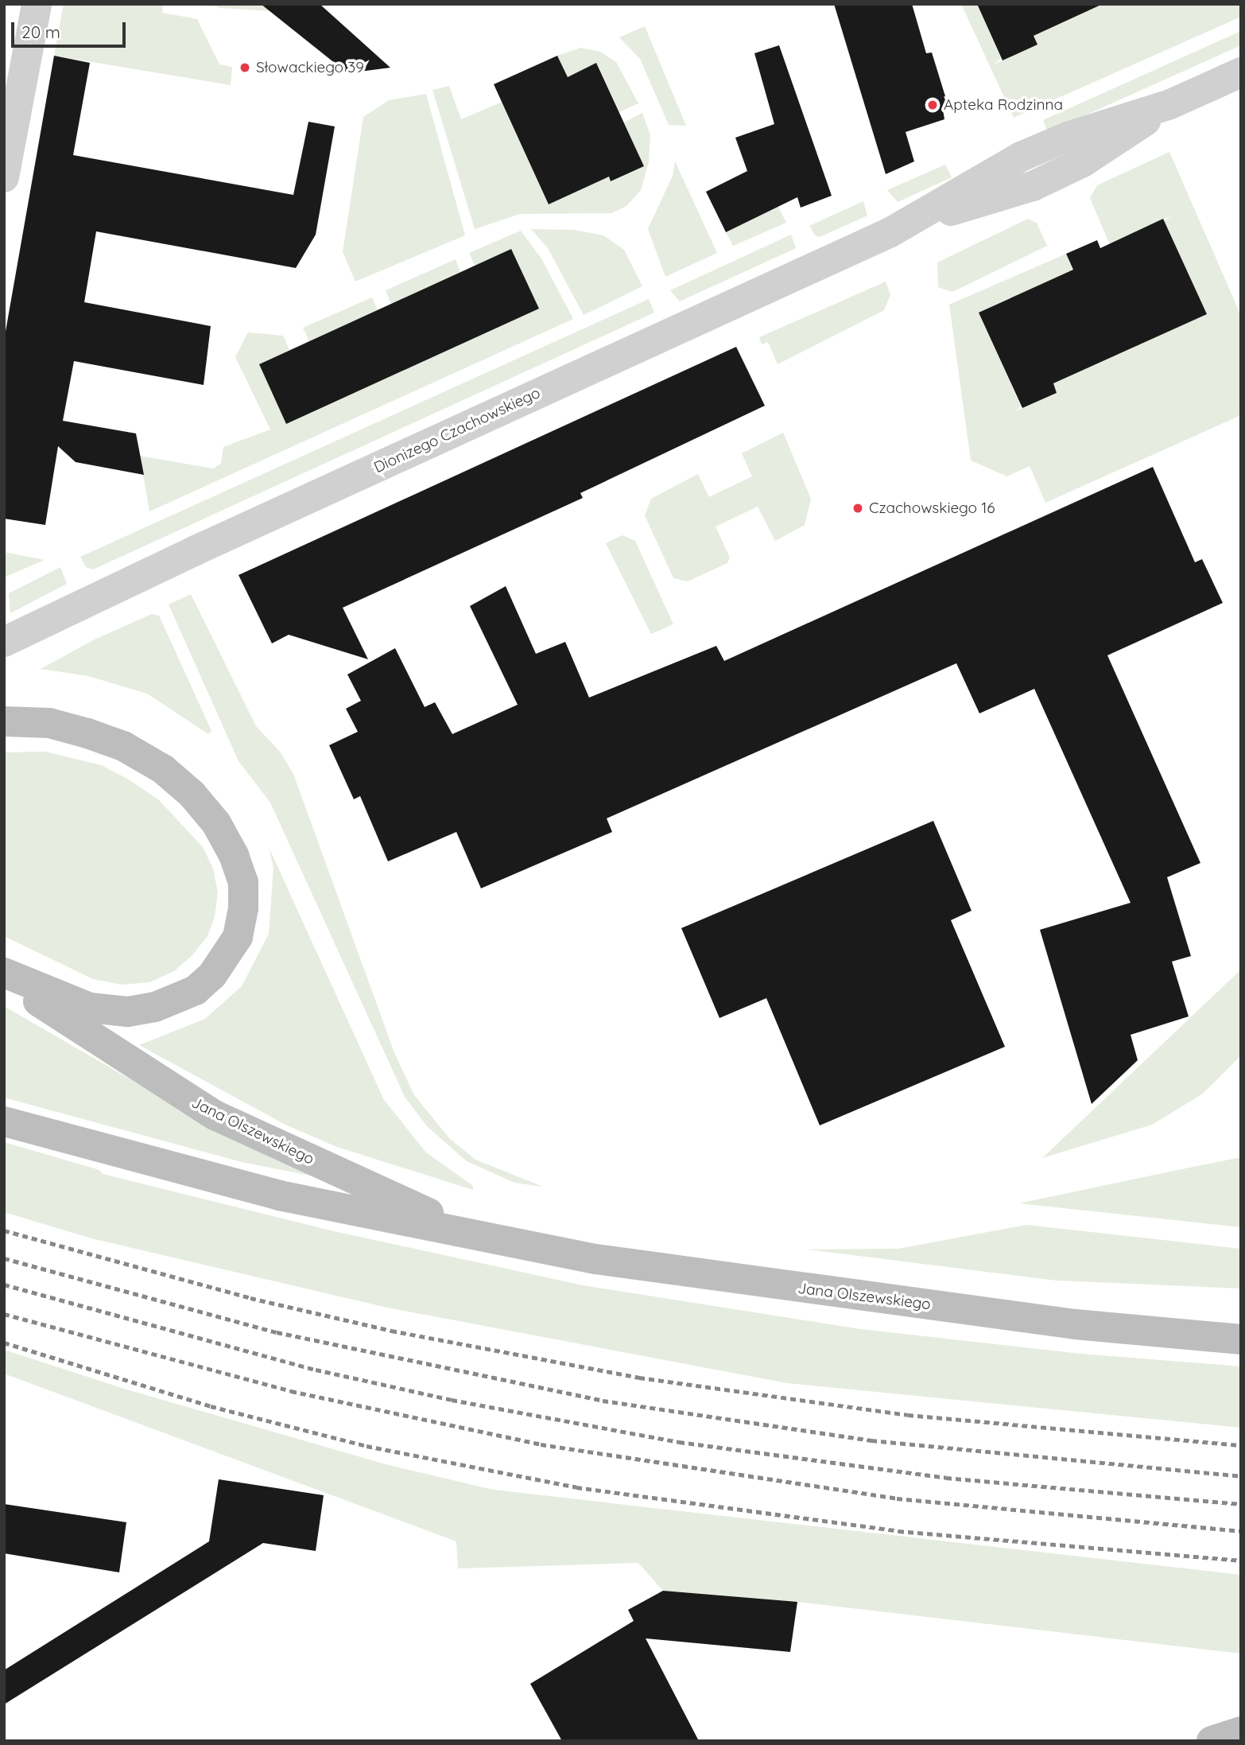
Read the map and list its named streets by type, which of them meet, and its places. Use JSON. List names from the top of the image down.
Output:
{
  "streets": {
    "main road": ["Jana Olszewskiego"],
    "street": ["Dionizego Czachowskiego"]
  },
  "places": ["Słowackiego 39", "Apteka Rodzinna", "Czachowskiego 16"],
  "scale_bar": "20 m"
}
